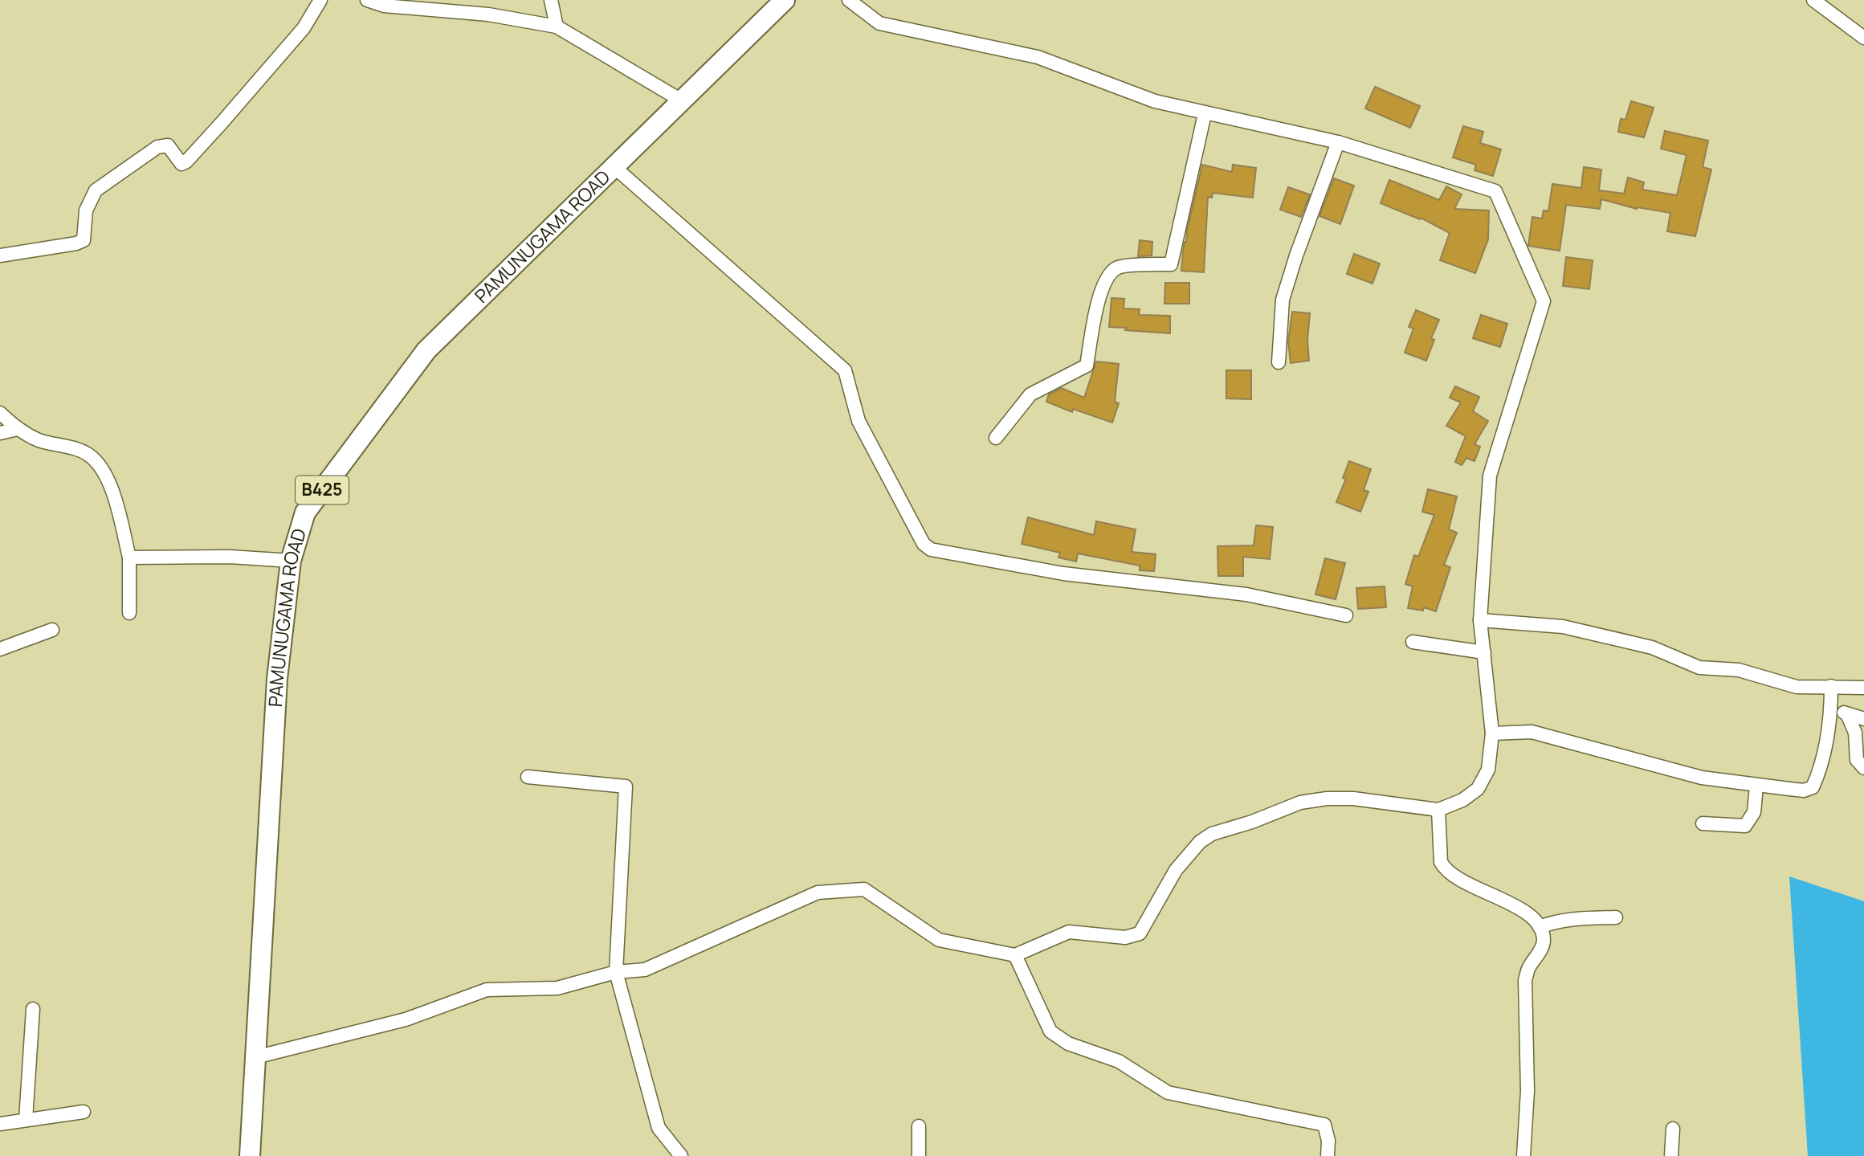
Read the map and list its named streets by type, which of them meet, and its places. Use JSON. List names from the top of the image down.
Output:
{
  "streets": {
    "main road": ["PAMUNUGAMA ROAD", "B425"]
  }
}
